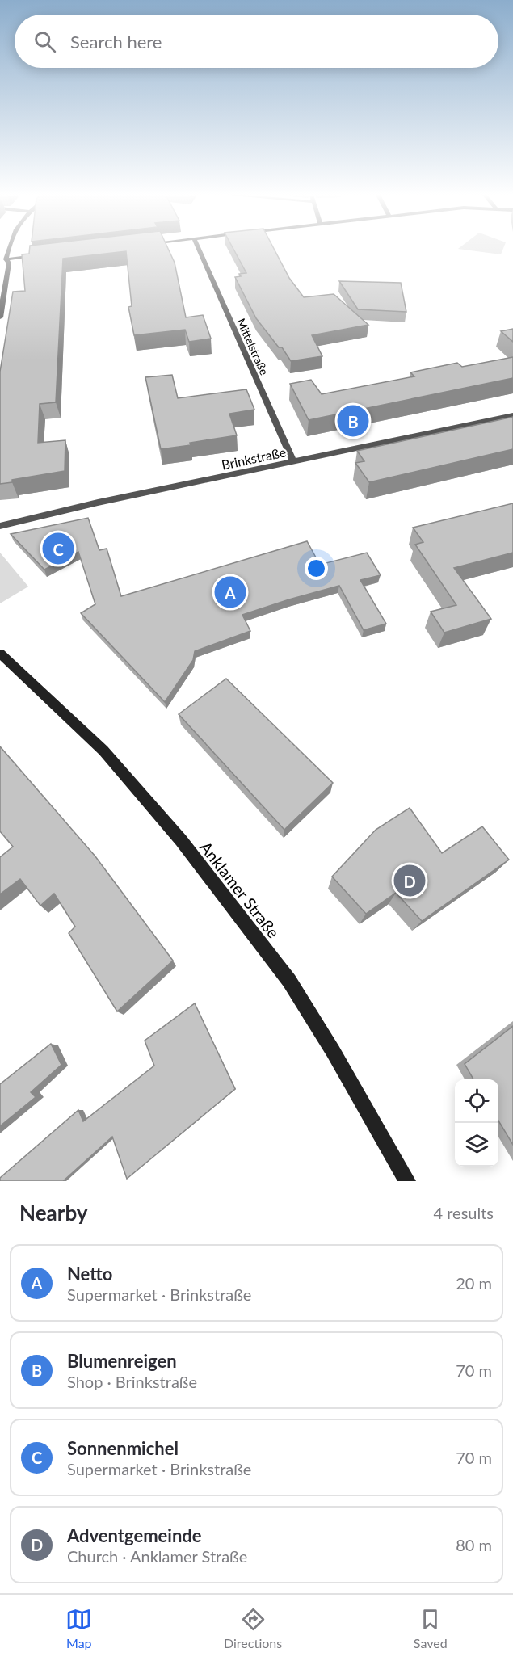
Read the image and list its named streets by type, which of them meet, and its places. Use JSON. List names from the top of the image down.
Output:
{
  "streets": {
    "main road": ["Anklamer Straße"],
    "street": ["Mittelstraße", "Brinkstraße"]
  },
  "crossings": [
    ["Mittelstraße", "Brinkstraße"]
  ],
  "page": {
    "search": "Search here",
    "pins": [
      "B",
      "C",
      "A",
      "D"
    ],
    "heading": ["Nearby", "4 results"],
    "list": [
      {
        "mark": "A",
        "name": "Netto",
        "note": "Supermarket · Brinkstraße",
        "value": "20 m"
      },
      {
        "mark": "B",
        "name": "Blumenreigen",
        "note": "Shop · Brinkstraße",
        "value": "70 m"
      },
      {
        "mark": "C",
        "name": "Sonnenmichel",
        "note": "Supermarket · Brinkstraße",
        "value": "70 m"
      },
      {
        "mark": "D",
        "name": "Adventgemeinde",
        "note": "Church · Anklamer Straße",
        "value": "80 m"
      }
    ],
    "nav": ["Map", "Directions", "Saved"]
  }
}
